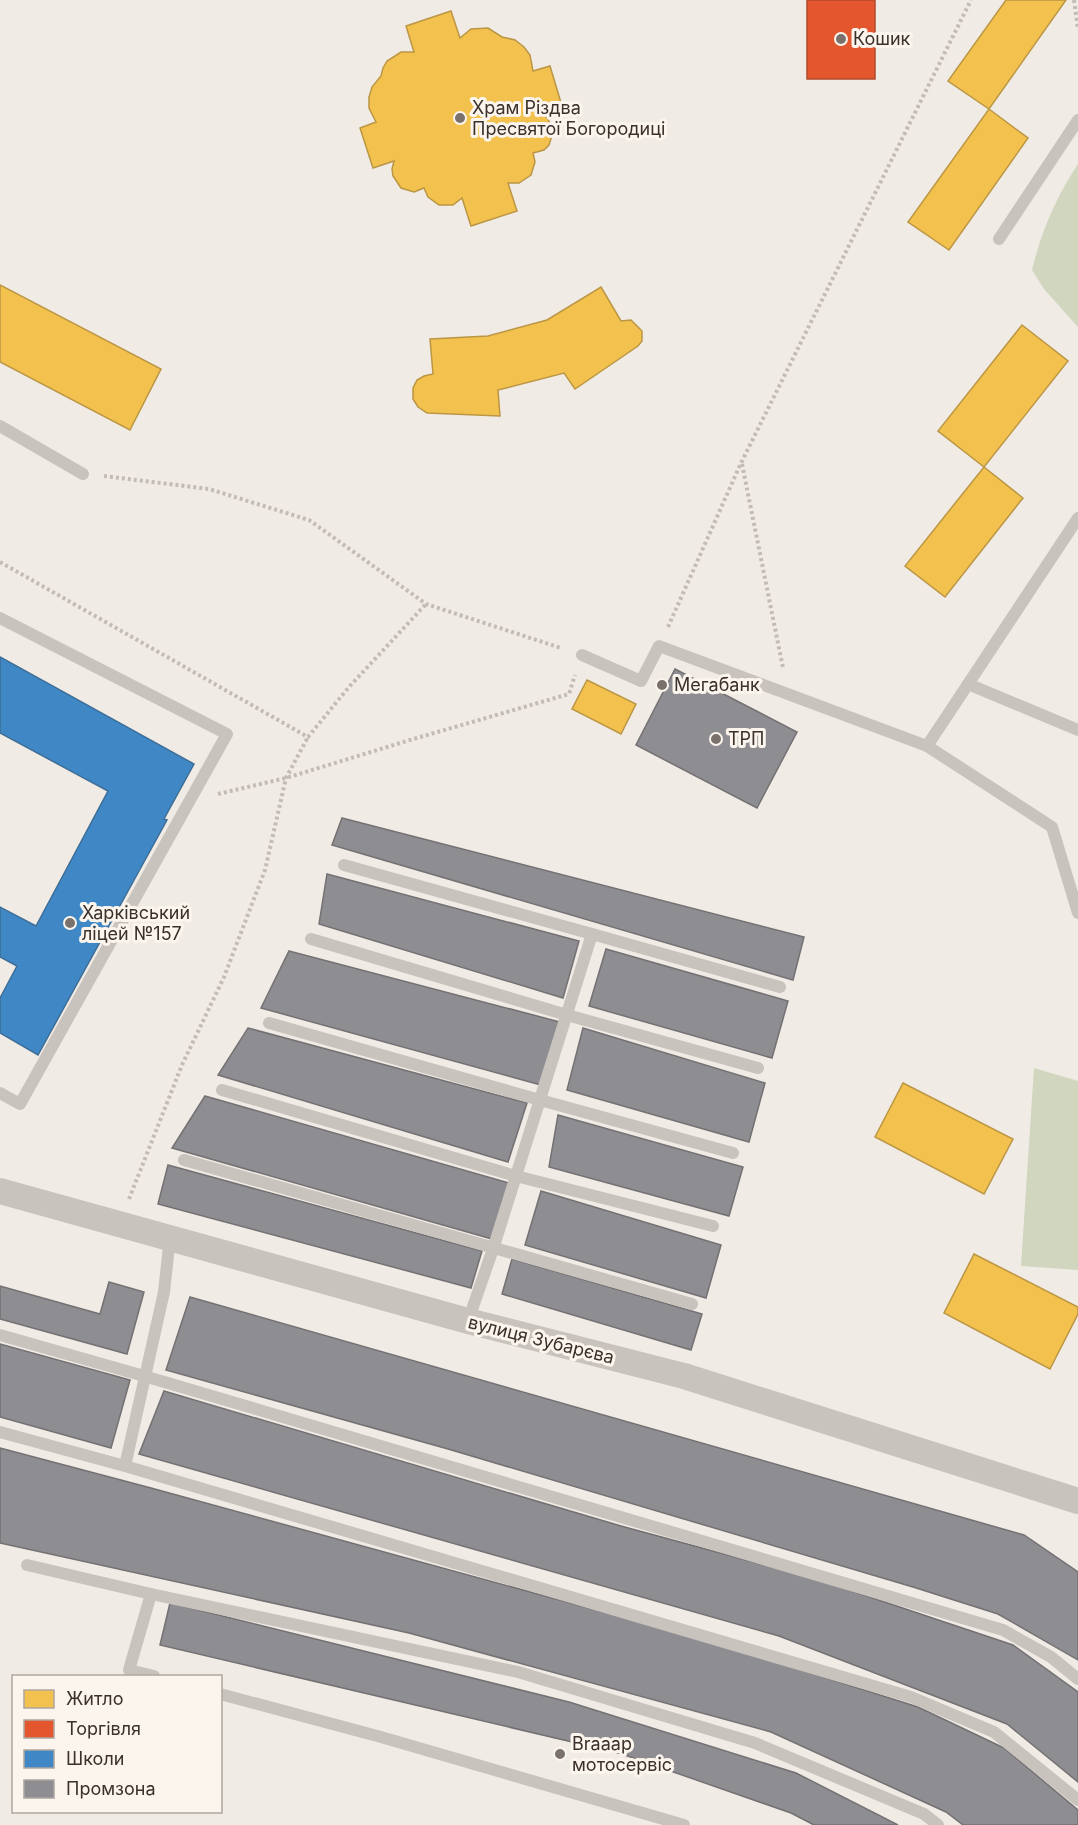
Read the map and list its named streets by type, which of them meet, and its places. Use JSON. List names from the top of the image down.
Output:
{
  "streets": {
    "street": ["вулиця Зубарєва"]
  },
  "places": [
    "Кошик",
    "Храм Різдва Пресвятої Богородиці",
    "Мегабанк",
    "ТРП",
    "Харківський ліцей №157",
    "Braaap мотосервic"
  ],
  "legend": [
    "Житло",
    "Торгівля",
    "Школи",
    "Промзона"
  ]
}
